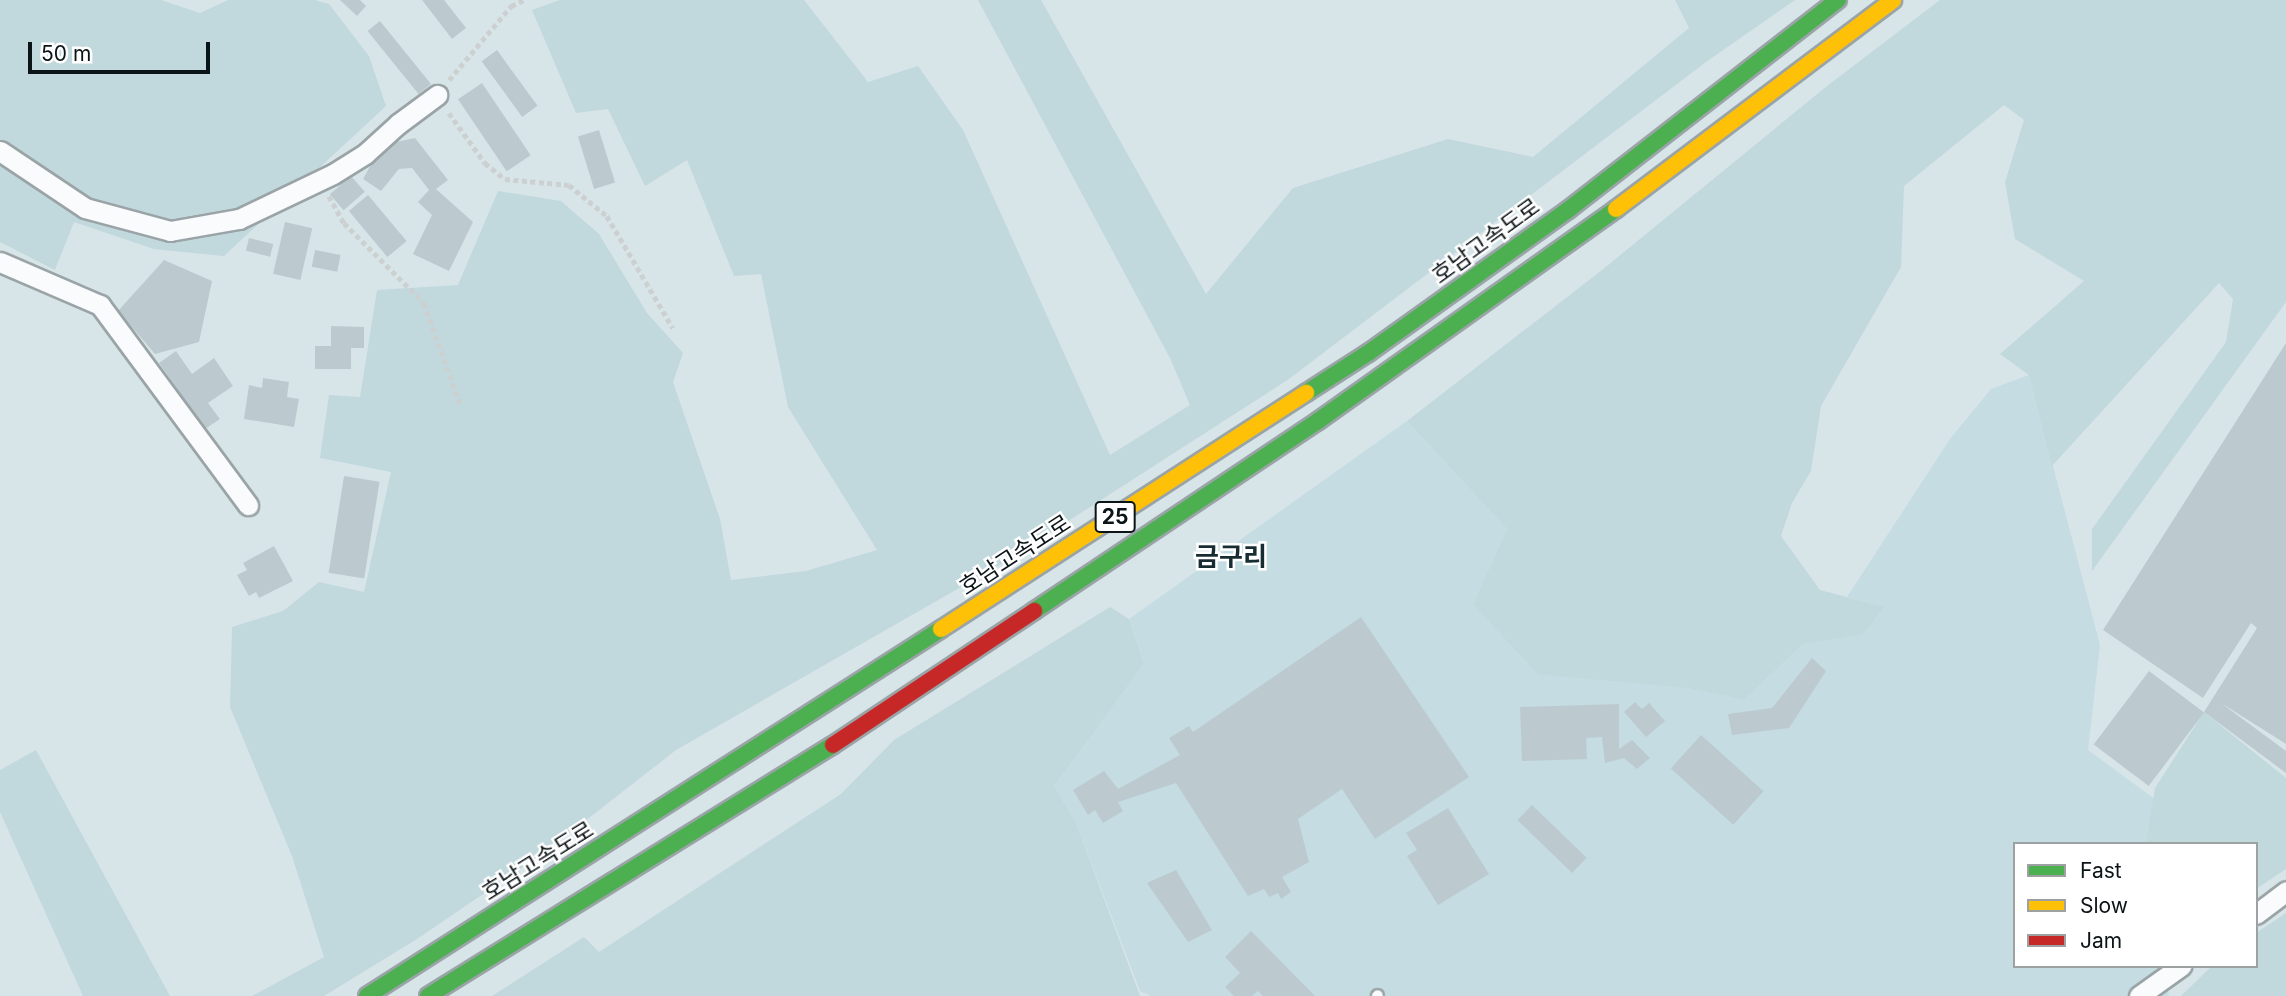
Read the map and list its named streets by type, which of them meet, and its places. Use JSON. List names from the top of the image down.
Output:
{
  "streets": {
    "highway": ["호남고속도로", "25"]
  },
  "districts": ["금구리"],
  "legend": ["Fast", "Slow", "Jam"],
  "scale_bar": "50 m"
}
